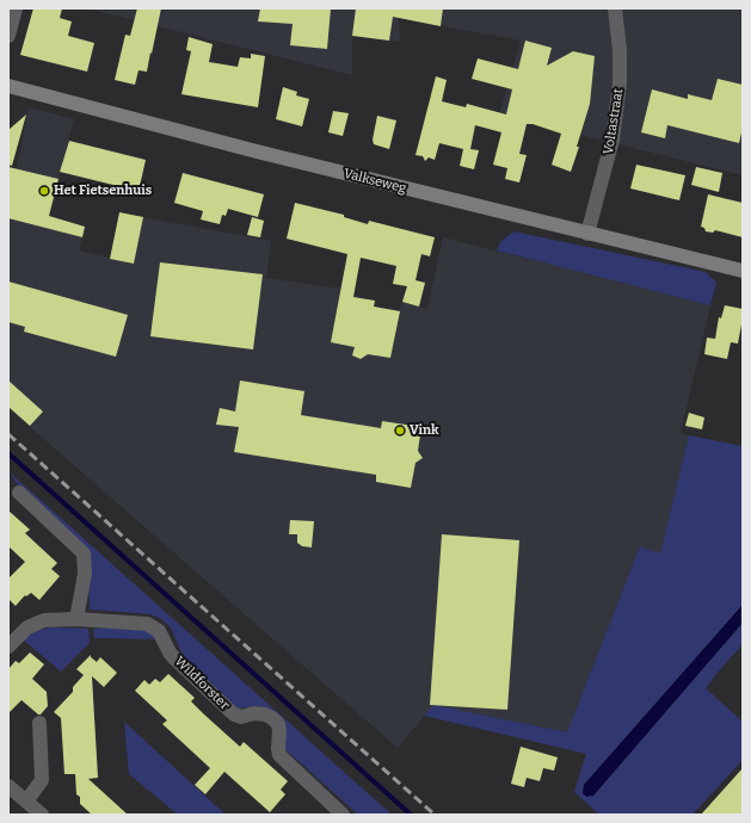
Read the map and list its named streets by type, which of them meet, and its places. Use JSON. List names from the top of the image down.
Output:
{
  "streets": {
    "street": ["Voltastraat", "Valkseweg", "Wildforster"]
  },
  "crossings": [
    ["Voltastraat", "Valkseweg"]
  ],
  "places": ["Het Fietsenhuis", "Vink"]
}
